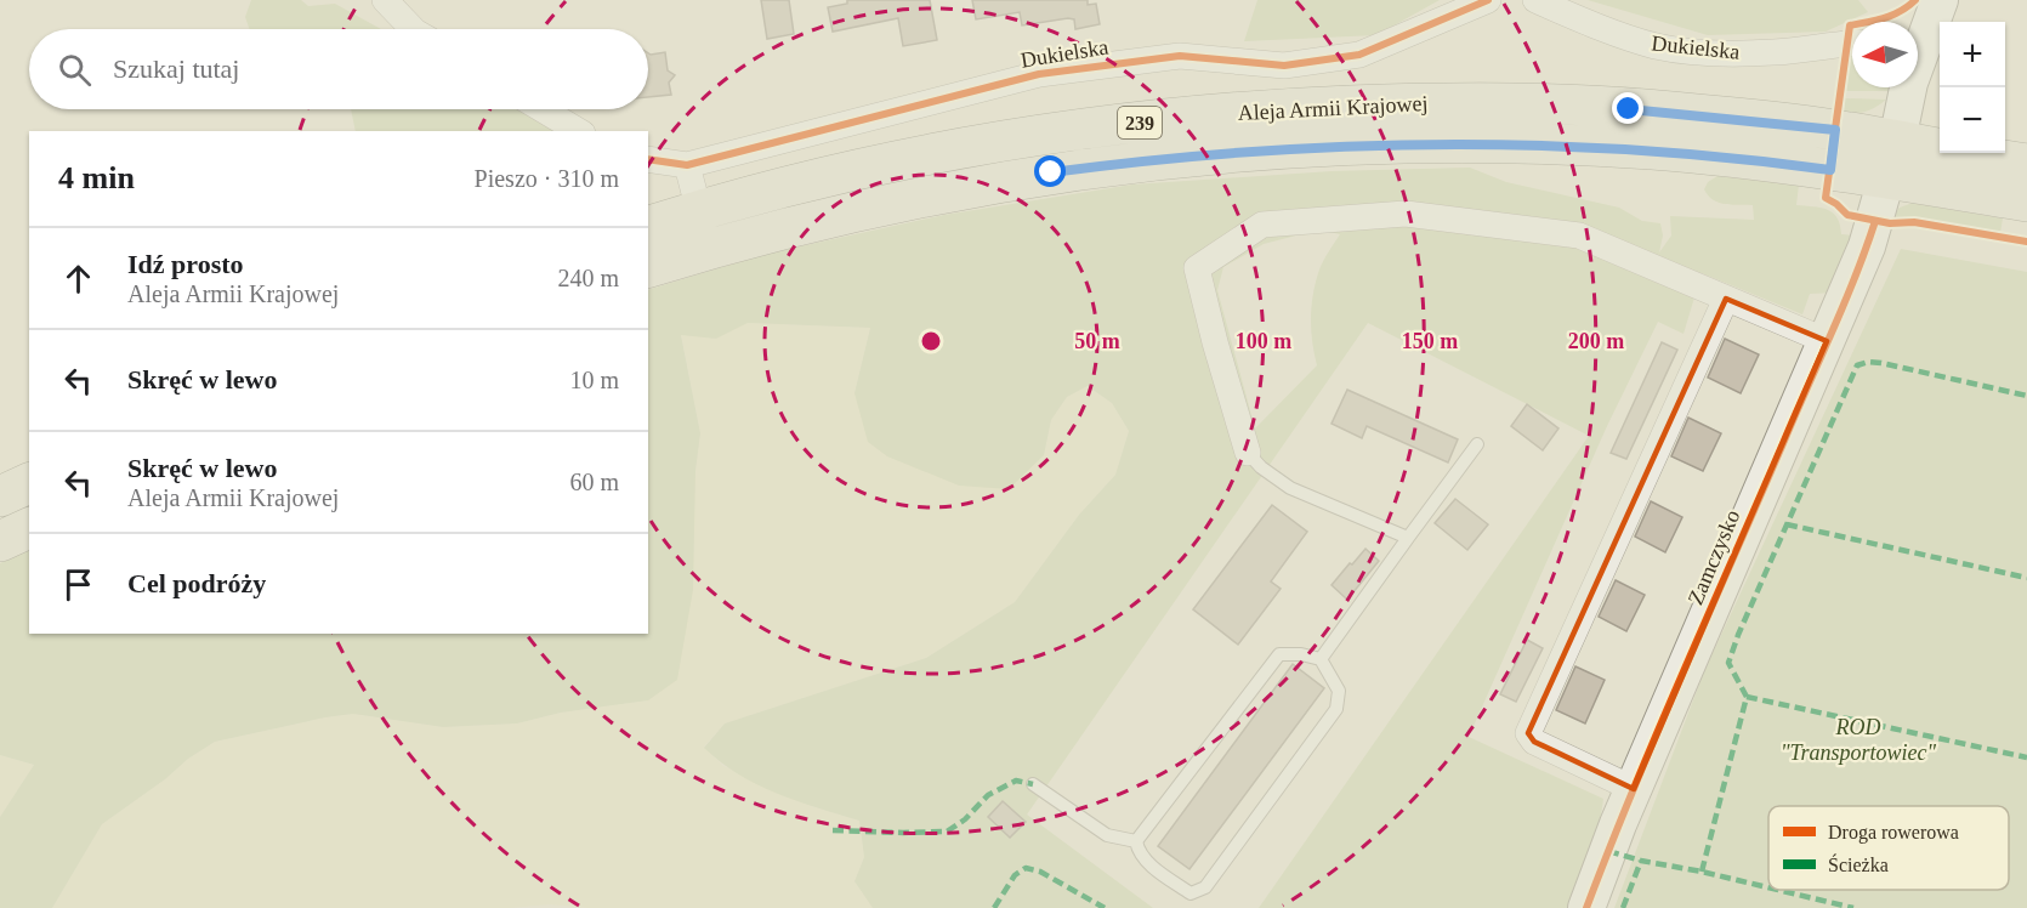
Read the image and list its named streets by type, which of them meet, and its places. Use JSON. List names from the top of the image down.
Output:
{
  "streets": {
    "main road": ["Aleja Armii Krajowej", "239"],
    "street": ["Dukielska", "Zamczysko"]
  },
  "crossings": [
    ["Aleja Armii Krajowej", "Zamczysko"]
  ],
  "parks": ["ROD \"Transportowiec\""],
  "legend": ["Droga rowerowa", "Ścieżka"],
  "north": "left",
  "page": {
    "map_buttons": ["+", "−"],
    "search": "Szukaj tutaj",
    "heading": ["4 min", "Pieszo · 310 m"],
    "list": [
      ["Idź prosto", "Aleja Armii Krajowej", "240 m"],
      ["Skręć w lewo", "10 m"],
      ["Skręć w lewo", "Aleja Armii Krajowej", "60 m"],
      "Cel podróży"
    ]
  },
  "rings": [
    "50 m",
    "100 m",
    "150 m",
    "200 m"
  ]
}
